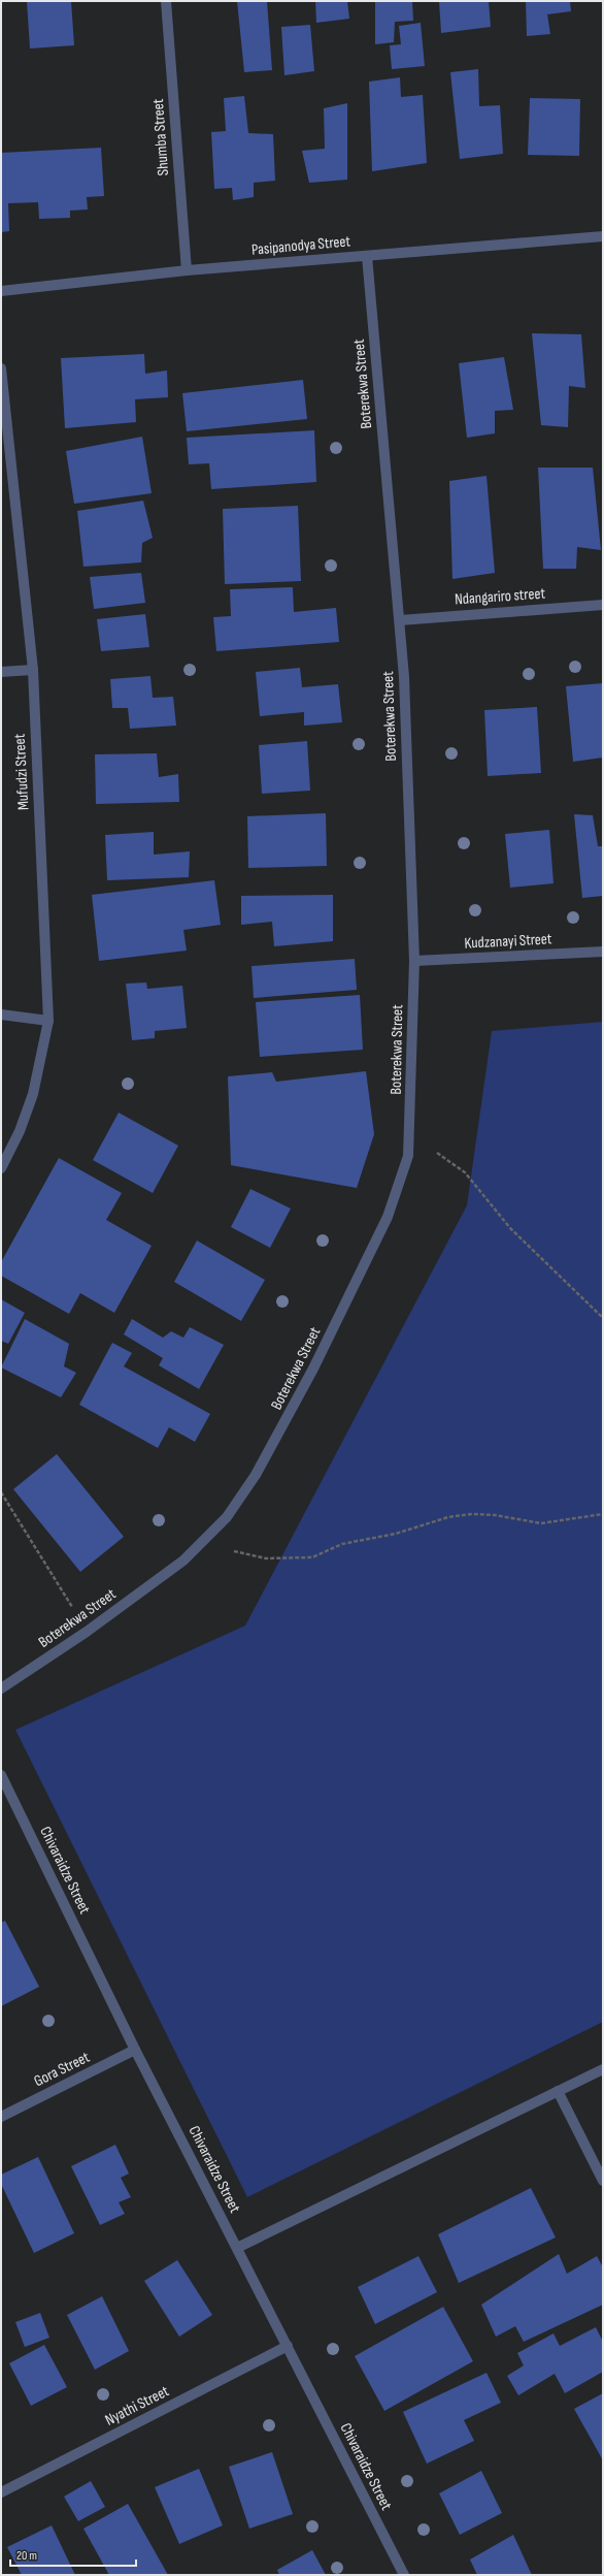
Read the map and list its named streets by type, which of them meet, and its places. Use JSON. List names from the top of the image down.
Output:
{
  "streets": {
    "street": [
      "Shumba Street",
      "Pasipanodya Street",
      "Boterekwa Street",
      "Ndangariro street",
      "Mufudzi Street",
      "Kudzanayi Street",
      "Chivaraidze Street",
      "Gora Street",
      "Nyathi Street"
    ]
  },
  "crossings": [
    ["Shumba Street", "Pasipanodya Street"],
    ["Pasipanodya Street", "Boterekwa Street"],
    ["Boterekwa Street", "Ndangariro street"],
    ["Boterekwa Street", "Kudzanayi Street"],
    ["Chivaraidze Street", "Gora Street"],
    ["Chivaraidze Street", "Nyathi Street"]
  ],
  "scale_bar": "20 m"
}
